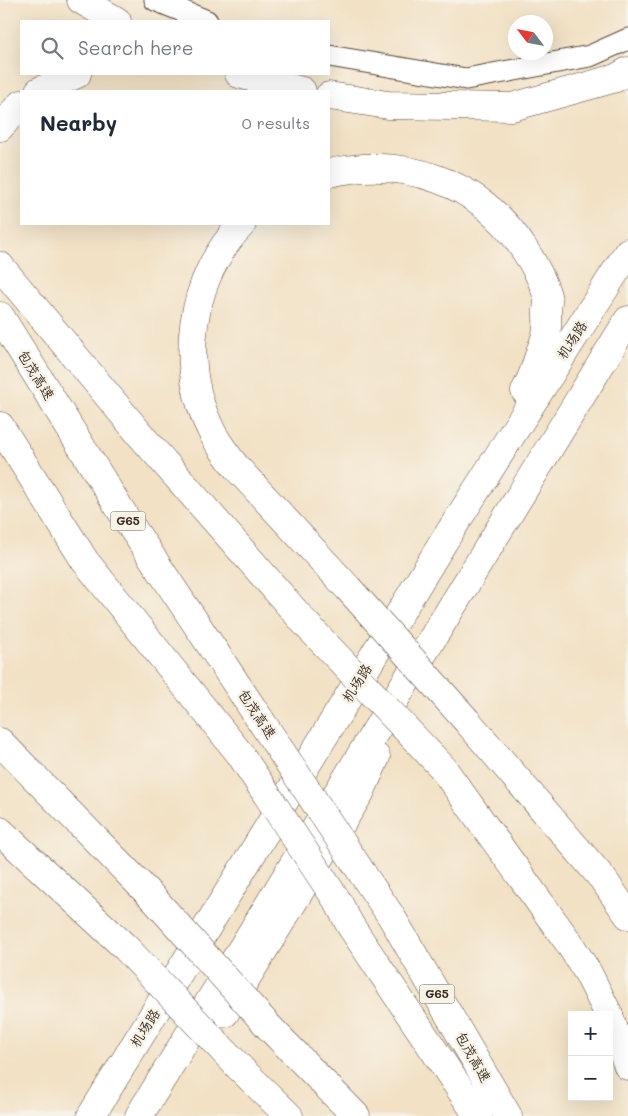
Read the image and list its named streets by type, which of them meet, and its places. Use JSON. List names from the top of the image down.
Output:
{
  "streets": {
    "highway": ["机场路", "包茂高速", "G65"]
  },
  "north": "top left",
  "page": {
    "search": "Search here",
    "heading": ["Nearby", "0 results"],
    "map_buttons": ["+", "−"]
  }
}
